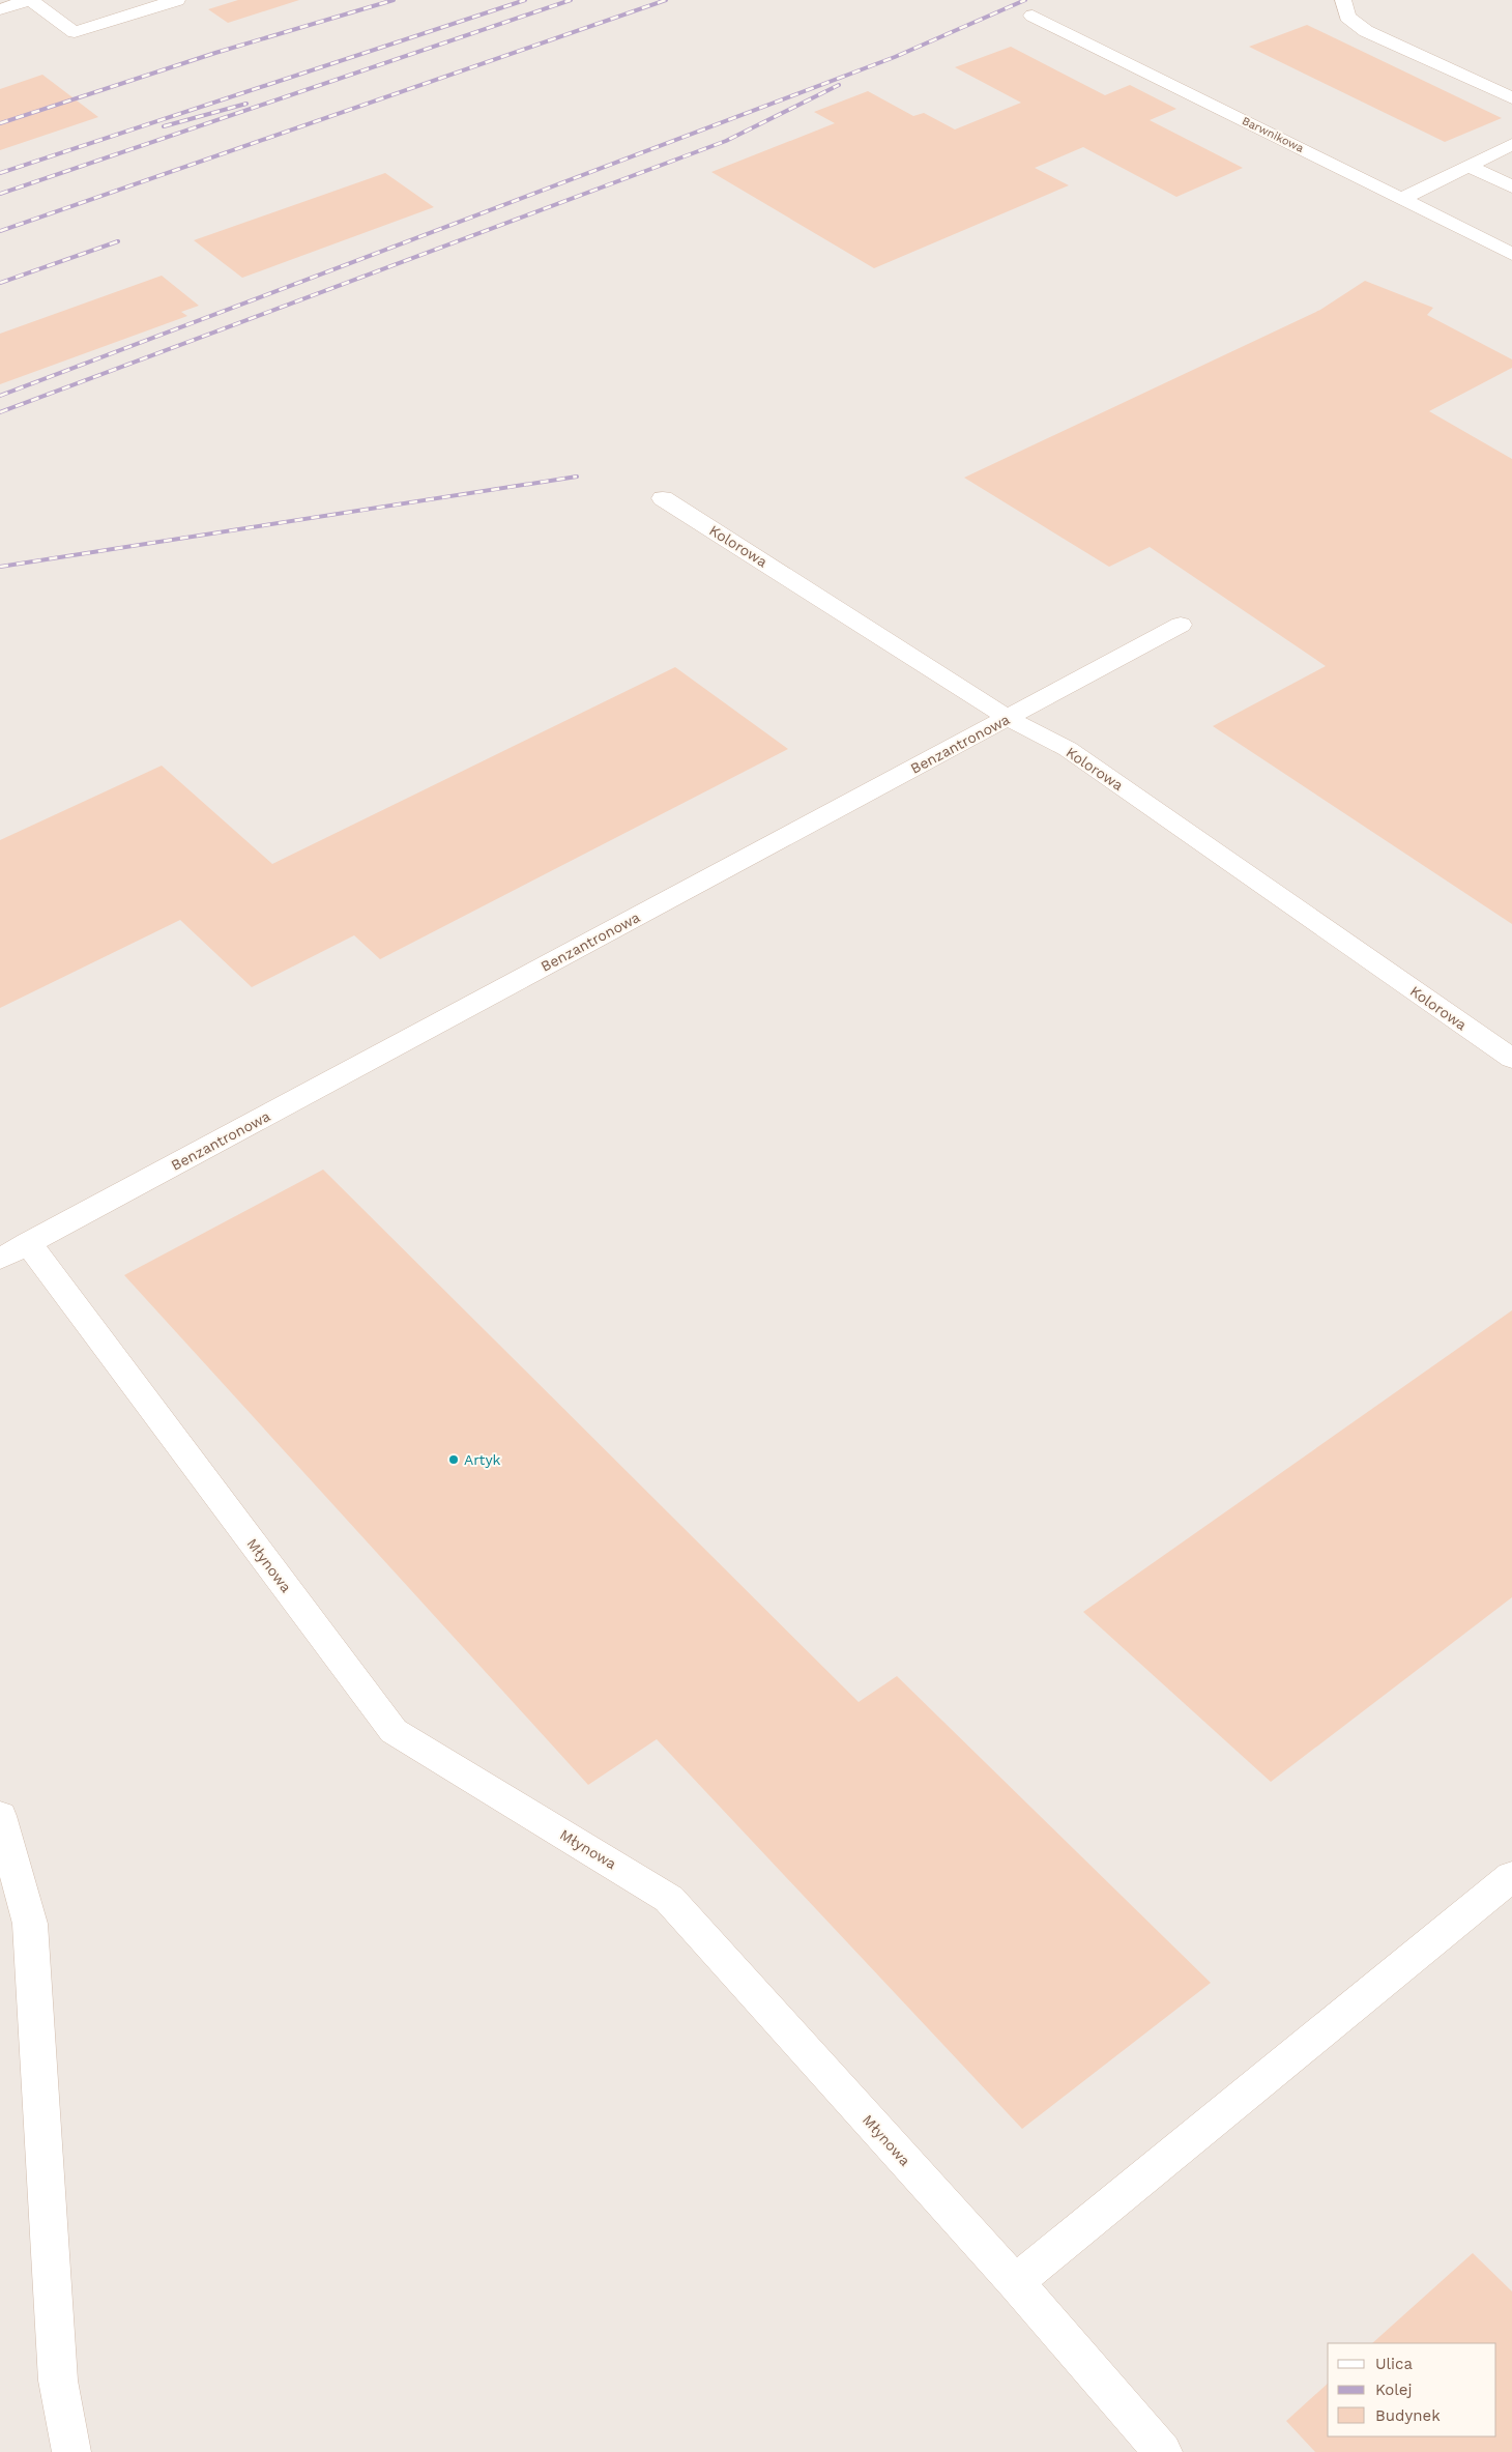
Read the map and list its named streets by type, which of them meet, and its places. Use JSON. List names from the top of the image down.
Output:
{
  "streets": {
    "street": [
      "Barwnikowa",
      "Kolorowa",
      "Benzantronowa",
      "Młynowa"
    ]
  },
  "crossings": [
    ["Kolorowa", "Benzantronowa"],
    ["Benzantronowa", "Młynowa"]
  ],
  "places": ["Artyk"],
  "legend": ["Ulica", "Kolej", "Budynek"]
}
